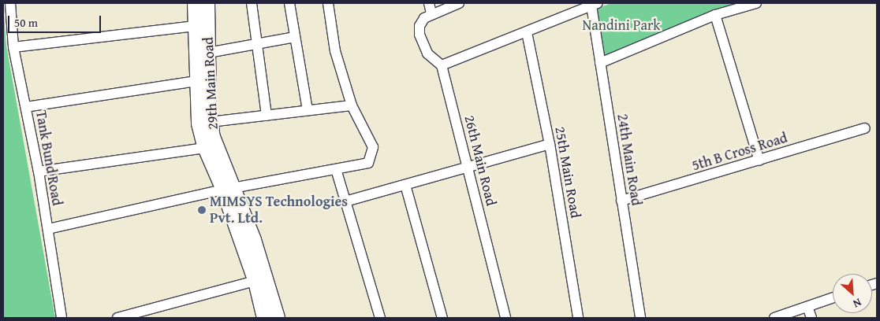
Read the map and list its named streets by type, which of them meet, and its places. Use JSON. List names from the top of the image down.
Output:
{
  "streets": {
    "main road": ["29th Main Road"],
    "street": [
      "5th B Cross Road",
      "Tank Bund Road",
      "24th Main Road",
      "26th Main Road",
      "25th Main Road"
    ]
  },
  "crossings": [
    ["5th B Cross Road", "24th Main Road"]
  ],
  "parks": ["Nandini Park"],
  "places": ["MIMSYS Technologies Pvt. Ltd."],
  "scale_bar": "50 m",
  "north": "bottom right"
}
